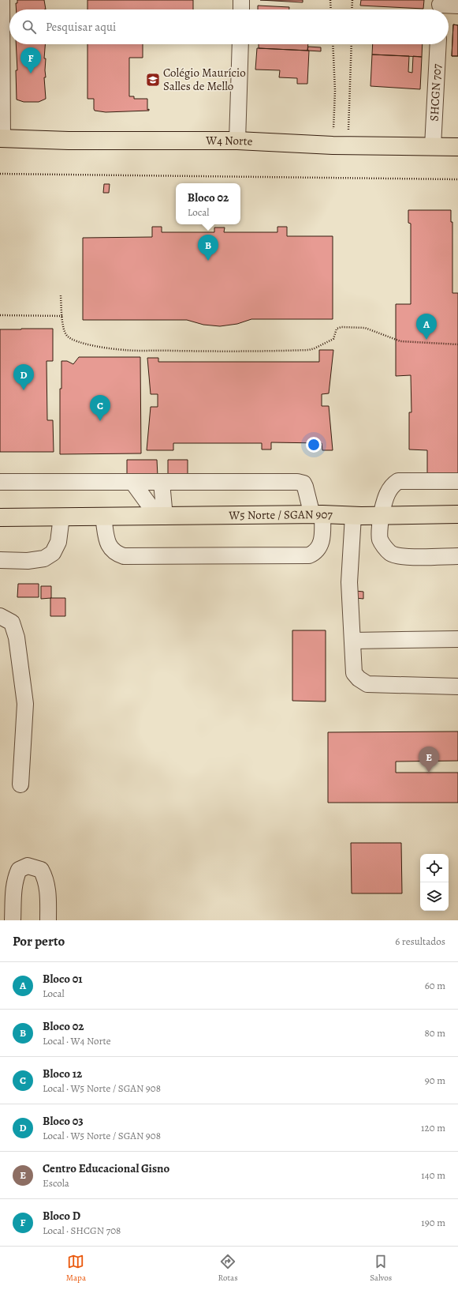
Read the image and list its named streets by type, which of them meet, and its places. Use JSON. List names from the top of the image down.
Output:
{
  "streets": {
    "main road": ["W4 Norte", "W5 Norte / SGAN 907"],
    "street": ["SHCGN 707"]
  },
  "crossings": [
    ["SHCGN 707", "W4 Norte"]
  ],
  "places": {
    "school or university": ["Colégio Maurício Salles de Mello"]
  },
  "page": {
    "search": "Pesquisar aqui",
    "pins": [
      "F",
      "B",
      "A",
      "D",
      "C",
      "E"
    ],
    "popup": ["Bloco 02", "Local"],
    "heading": ["Por perto", "6 resultados"],
    "list": [
      {
        "mark": "A",
        "name": "Bloco 01",
        "note": "Local",
        "value": "60 m"
      },
      {
        "mark": "B",
        "name": "Bloco 02",
        "note": "Local · W4 Norte",
        "value": "80 m"
      },
      {
        "mark": "C",
        "name": "Bloco 12",
        "note": "Local · W5 Norte / SGAN 908",
        "value": "90 m"
      },
      {
        "mark": "D",
        "name": "Bloco 03",
        "note": "Local · W5 Norte / SGAN 908",
        "value": "120 m"
      },
      {
        "mark": "E",
        "name": "Centro Educacional Gisno",
        "note": "Escola",
        "value": "140 m"
      },
      {
        "mark": "F",
        "name": "Bloco D",
        "note": "Local · SHCGN 708",
        "value": "190 m"
      }
    ],
    "nav": ["Mapa", "Rotas", "Salvos"]
  }
}
